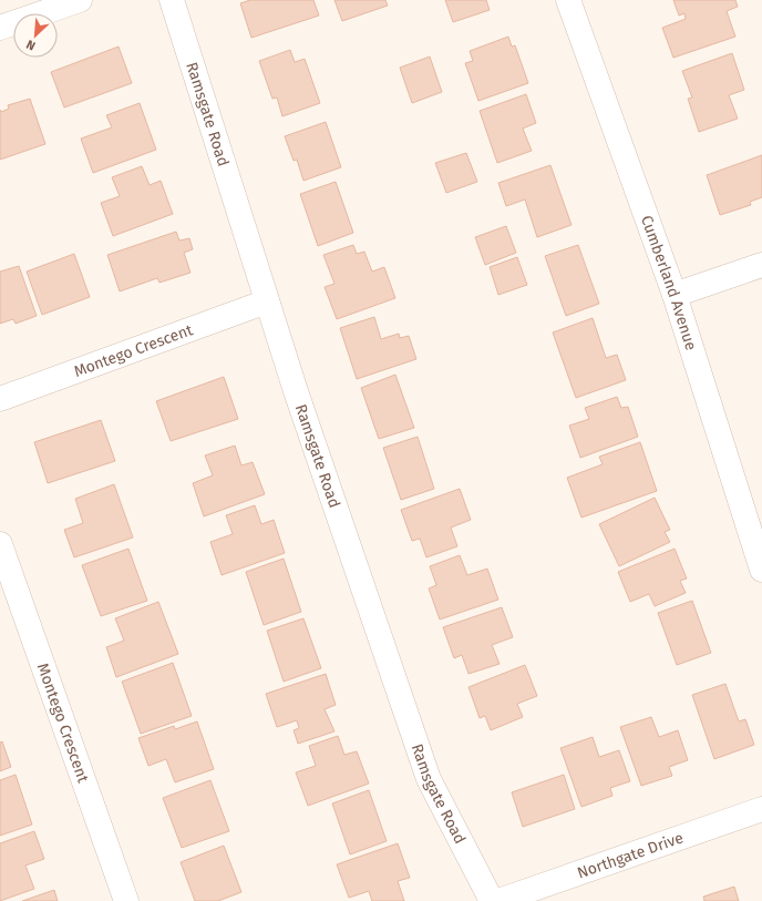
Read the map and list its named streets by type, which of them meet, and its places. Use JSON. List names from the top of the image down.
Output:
{
  "streets": {
    "street": [
      "Ramsgate Road",
      "Cumberland Avenue",
      "Montego Crescent",
      "Northgate Drive"
    ]
  },
  "crossings": [
    ["Ramsgate Road", "Montego Crescent"]
  ],
  "north": "bottom left"
}
